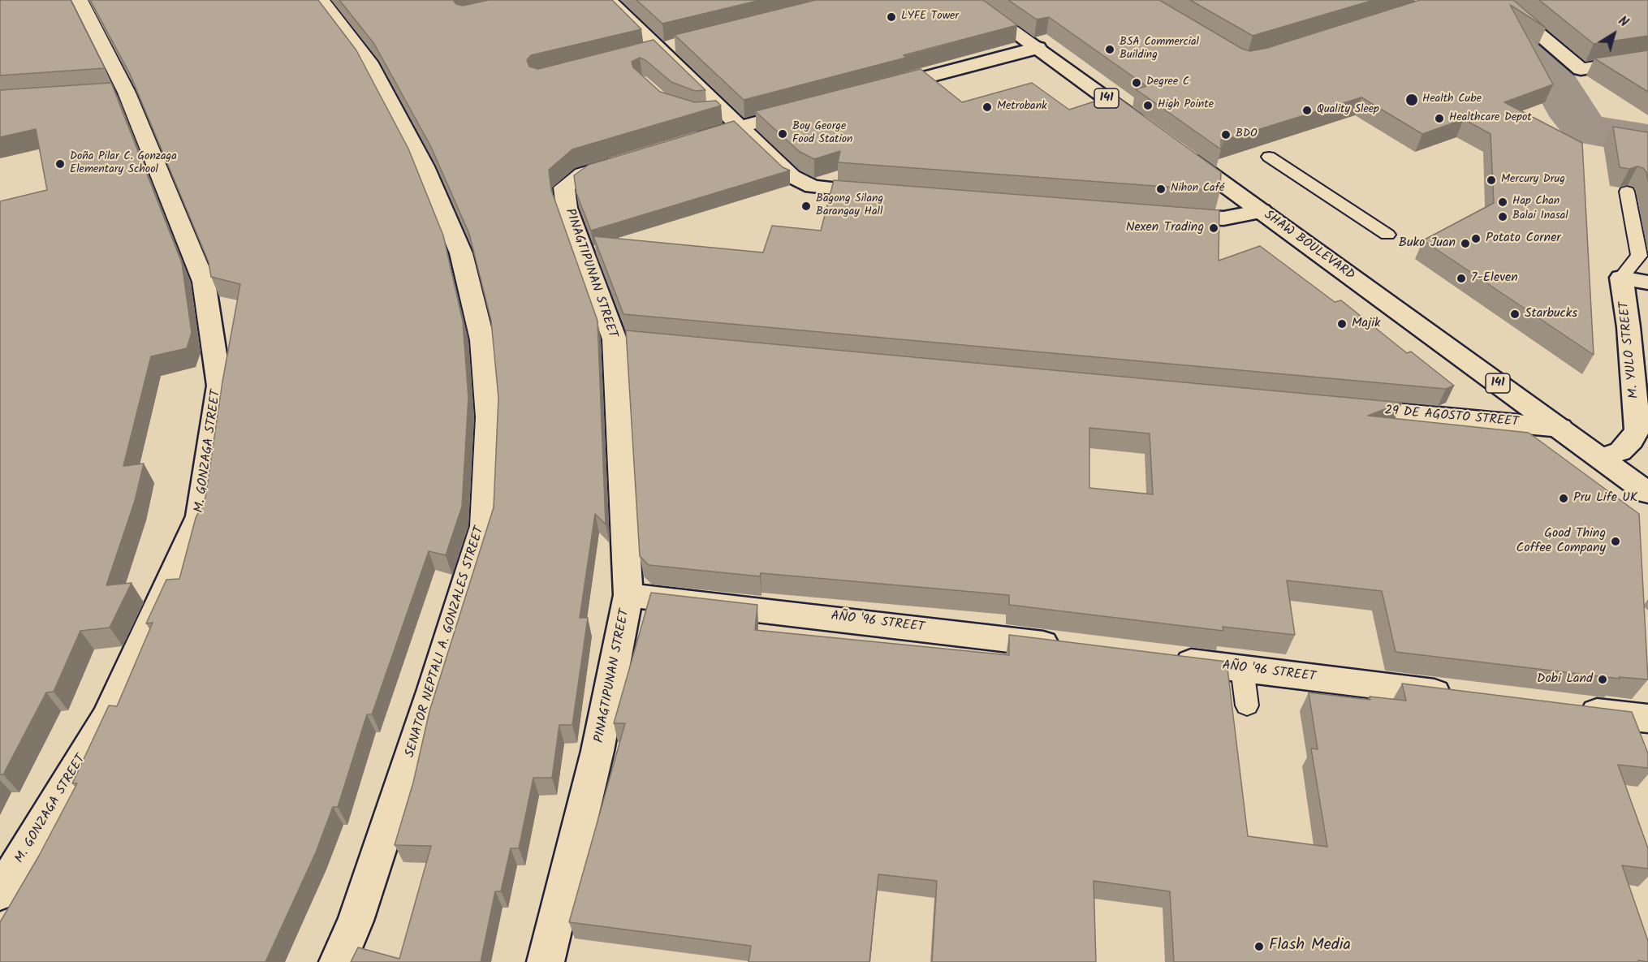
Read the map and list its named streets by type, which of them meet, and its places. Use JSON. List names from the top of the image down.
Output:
{
  "streets": {
    "street": [
      "141",
      "SHAW BOULEVARD",
      "PINAGTIPUNAN STREET",
      "M. YULO STREET",
      "29 DE AGOSTO STREET",
      "M. GONZAGA STREET",
      "AÑO '96 STREET",
      "SENATOR NEPTALI A. GONZALES STREET"
    ]
  },
  "crossings": [
    ["SHAW BOULEVARD", "M. YULO STREET"],
    ["SHAW BOULEVARD", "29 DE AGOSTO STREET"],
    ["PINAGTIPUNAN STREET", "AÑO '96 STREET"]
  ],
  "places": [
    "LYFE Tower",
    "BSA Commercial Building",
    "Degree C",
    "Health Cube",
    "High Pointe",
    "Metrobank",
    "Quality Sleep",
    "Healthcare Depot",
    "Boy George Food Station",
    "BDO",
    "Doña Pilar C. Gonzaga Elementary School",
    "Mercury Drug",
    "Nihon Café",
    "Hap Chan",
    "Bagong Silang Barangay Hall",
    "Balai Inasal",
    "Nexen Trading",
    "Potato Corner",
    "Buko Juan",
    "7-Eleven",
    "Starbucks",
    "Majik",
    "Pru Life UK",
    "Good Thing Coffee Company",
    "Dobi Land",
    "Flash Media"
  ],
  "north": "top right"
}
